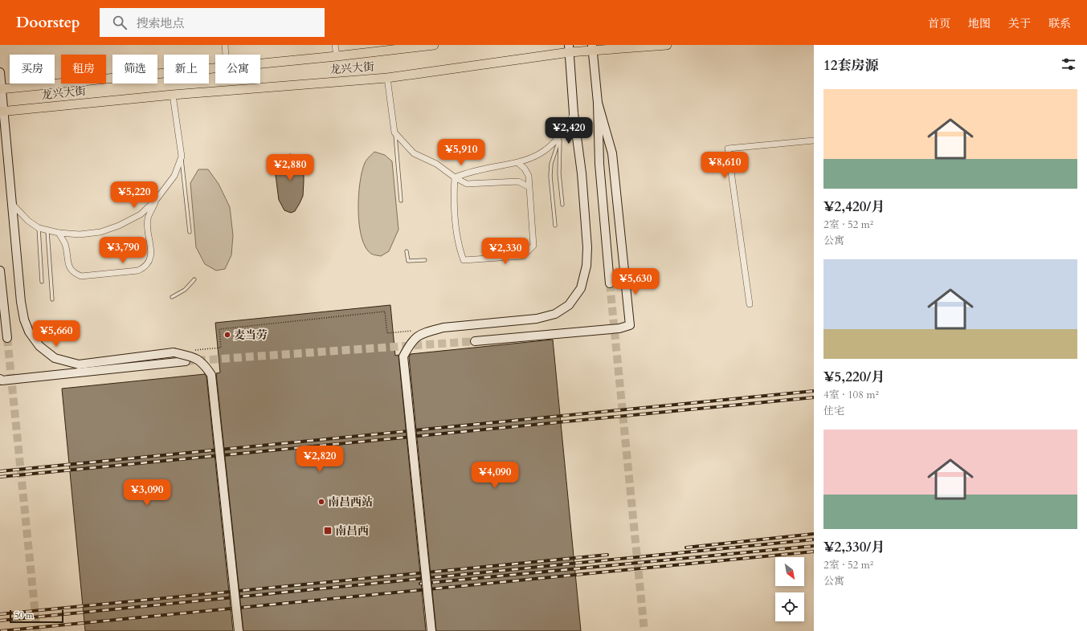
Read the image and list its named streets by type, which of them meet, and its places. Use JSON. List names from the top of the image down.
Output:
{
  "streets": {
    "main road": ["龙兴大街"]
  },
  "places": {
    "other": ["麦当劳", "南昌西站"],
    "transit": ["南昌西"]
  },
  "scale_bar": "50 m",
  "north": "bottom right",
  "page": {
    "header": "Doorstep",
    "search": "搜索地点",
    "nav": [
      "首页",
      "地图",
      "关于",
      "联系"
    ],
    "heading": "12套房源",
    "chip": [
      "买房",
      "租房",
      "筛选",
      "新上",
      "公寓"
    ],
    "list": [
      {
        "name": "¥2,420/月",
        "note": "2室 · 52 m² · 公寓"
      },
      {
        "name": "¥5,220/月",
        "note": "4室 · 108 m² · 住宅"
      },
      {
        "name": "¥2,330/月",
        "note": "2室 · 52 m² · 公寓"
      }
    ],
    "price": [
      "¥2,420",
      "¥5,910",
      "¥8,610",
      "¥2,880",
      "¥5,220",
      "¥3,790",
      "¥2,330",
      "¥5,630",
      "¥5,660",
      "¥2,820",
      "¥4,090",
      "¥3,090"
    ],
    "scale": "50 m"
  }
}
